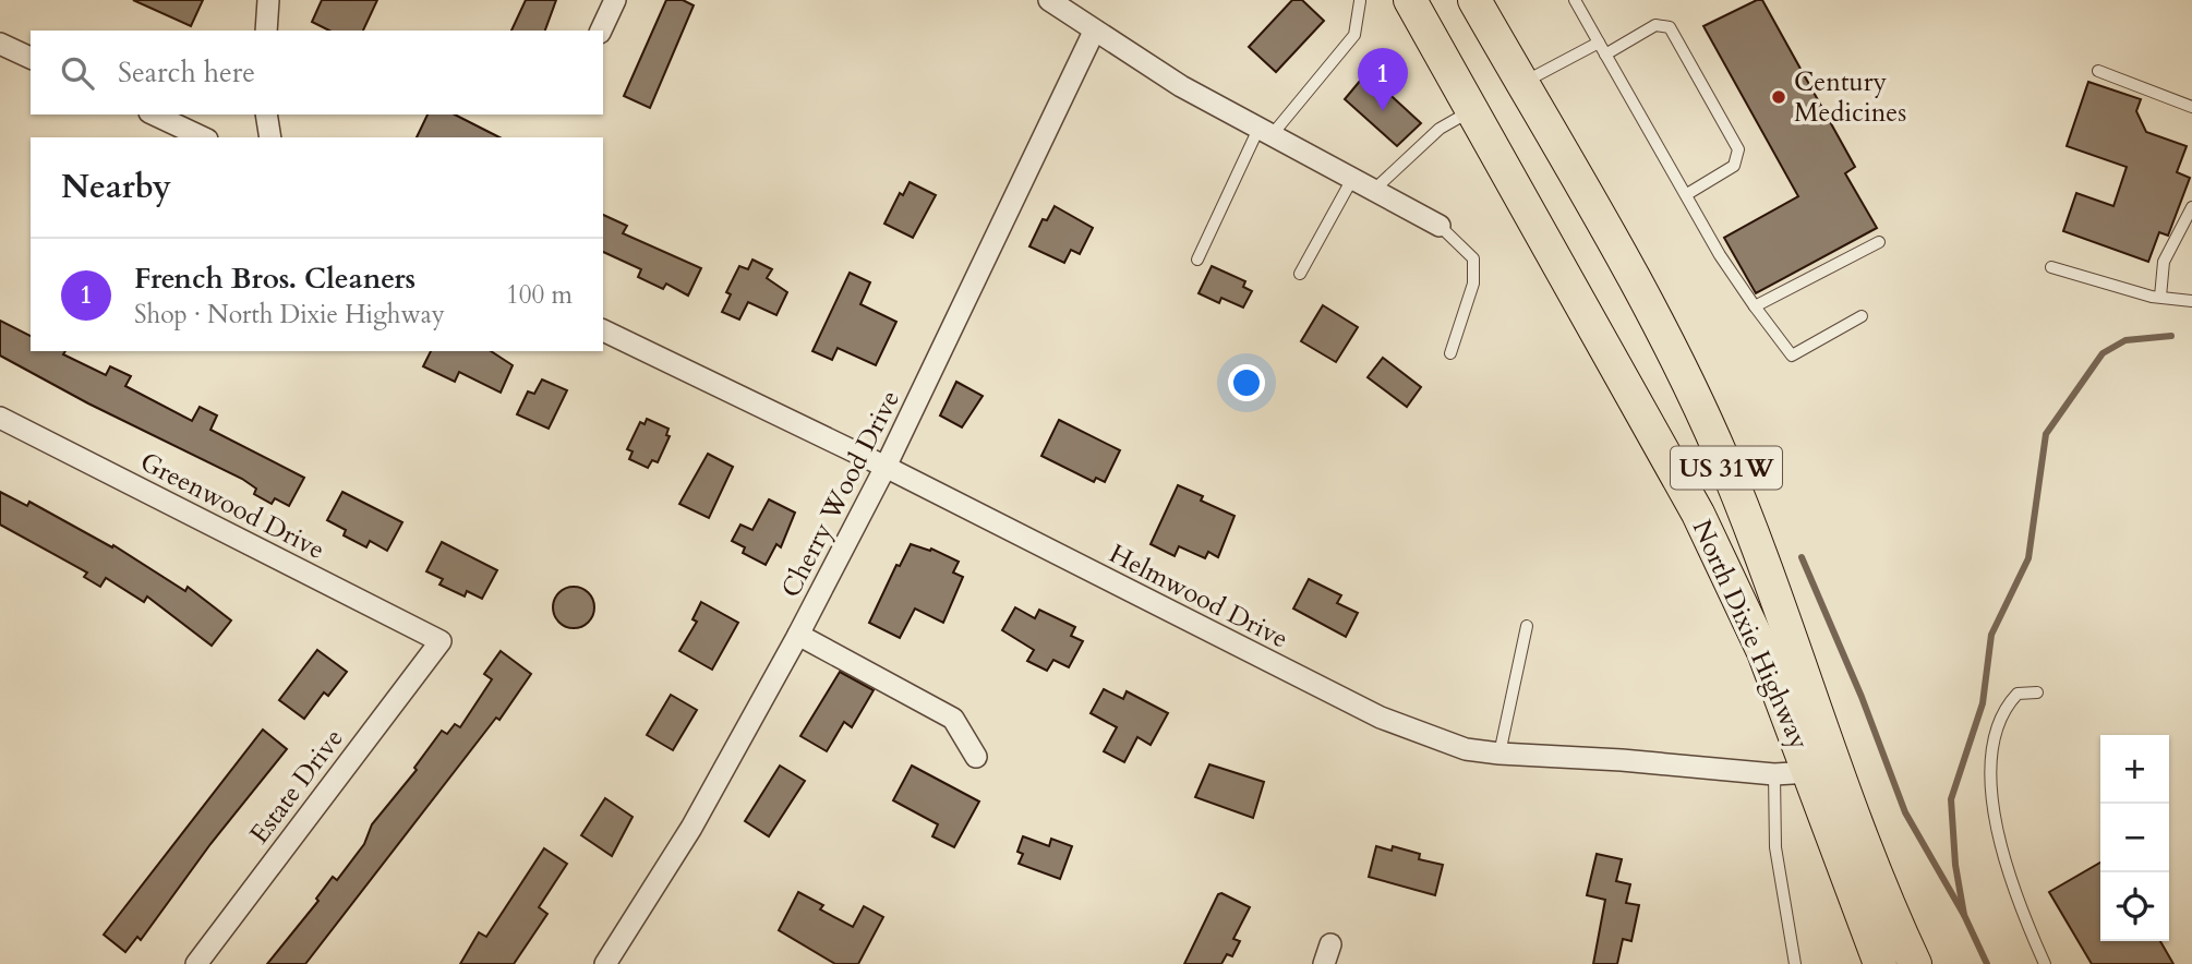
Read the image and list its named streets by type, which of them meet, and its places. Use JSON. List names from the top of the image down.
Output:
{
  "streets": {
    "main road": ["US 31W", "North Dixie Highway"],
    "street": [
      "Cherry Wood Drive",
      "Greenwood Drive",
      "Helmwood Drive",
      "Estate Drive"
    ]
  },
  "crossings": [
    ["Cherry Wood Drive", "Helmwood Drive"],
    ["Greenwood Drive", "Estate Drive"],
    ["Helmwood Drive", "North Dixie Highway"]
  ],
  "places": ["Century Medicines"],
  "page": {
    "search": "Search here",
    "pins": "1",
    "heading": "Nearby",
    "list": [
      {
        "mark": "1",
        "name": "French Bros. Cleaners",
        "note": "Shop · North Dixie Highway",
        "value": "100 m"
      }
    ],
    "map_buttons": ["+", "−"]
  }
}
